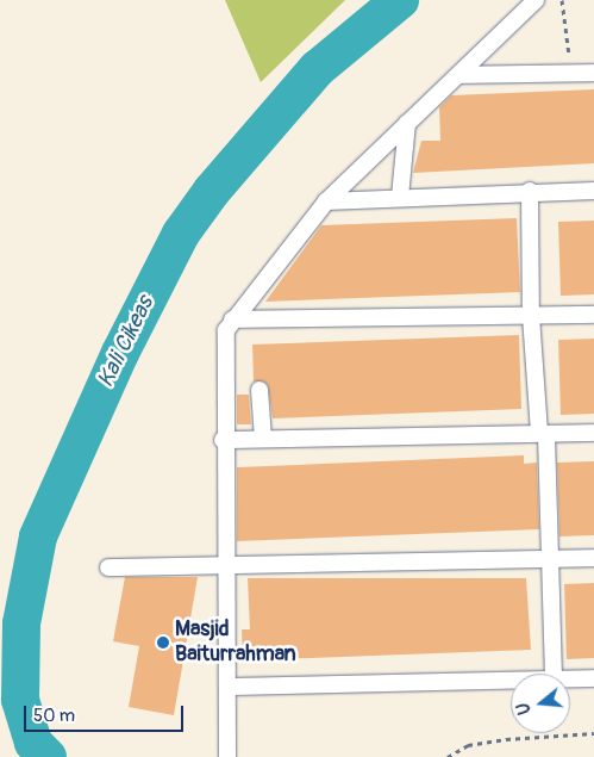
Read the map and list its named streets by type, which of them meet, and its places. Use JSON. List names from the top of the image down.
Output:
{
  "water": ["Kali Cikeas"],
  "places": ["Masjid Baiturrahman"],
  "scale_bar": "50 m",
  "north": "left"
}
